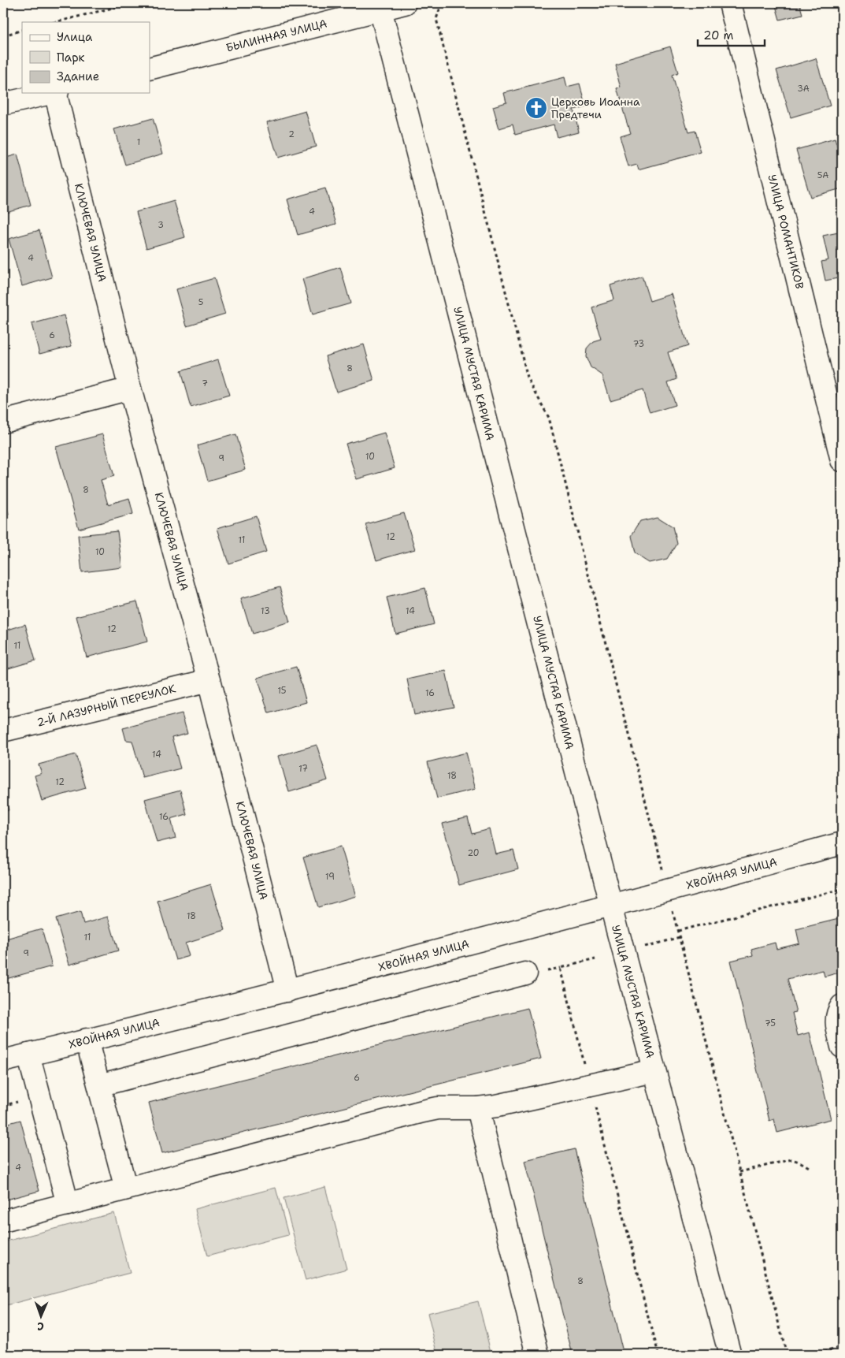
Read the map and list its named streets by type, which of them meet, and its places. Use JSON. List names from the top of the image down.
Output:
{
  "streets": {
    "street": [
      "БЫЛИННАЯ УЛИЦА",
      "УЛИЦА РОМАНТИКОВ",
      "КЛЮЧЕВАЯ УЛИЦА",
      "УЛИЦА МУСТАЯ КАРИМА",
      "2-Й ЛАЗУРНЫЙ ПЕРЕУЛОК",
      "ХВОЙНАЯ УЛИЦА"
    ]
  },
  "crossings": [
    ["БЫЛИННАЯ УЛИЦА", "УЛИЦА МУСТАЯ КАРИМА"],
    ["КЛЮЧЕВАЯ УЛИЦА", "2-Й ЛАЗУРНЫЙ ПЕРЕУЛОК"],
    ["КЛЮЧЕВАЯ УЛИЦА", "ХВОЙНАЯ УЛИЦА"],
    ["УЛИЦА МУСТАЯ КАРИМА", "ХВОЙНАЯ УЛИЦА"]
  ],
  "places": {
    "church": ["Церковь Иоанна Предтечи"]
  },
  "house_numbers": [
    "3А",
    "2",
    "1",
    "5А",
    "4",
    "3",
    "4",
    "5",
    "6",
    "73",
    "8",
    "7",
    "10",
    "9",
    "8",
    "12",
    "11",
    "10",
    "13",
    "14",
    "12",
    "11",
    "15",
    "16",
    "14",
    "17",
    "18",
    "12",
    "16",
    "20",
    "19",
    "18",
    "11",
    "9",
    "75",
    "6",
    "4",
    "8"
  ],
  "legend": ["Улица", "Парк", "Здание"],
  "scale_bar": "20 m",
  "north": "bottom"
}
